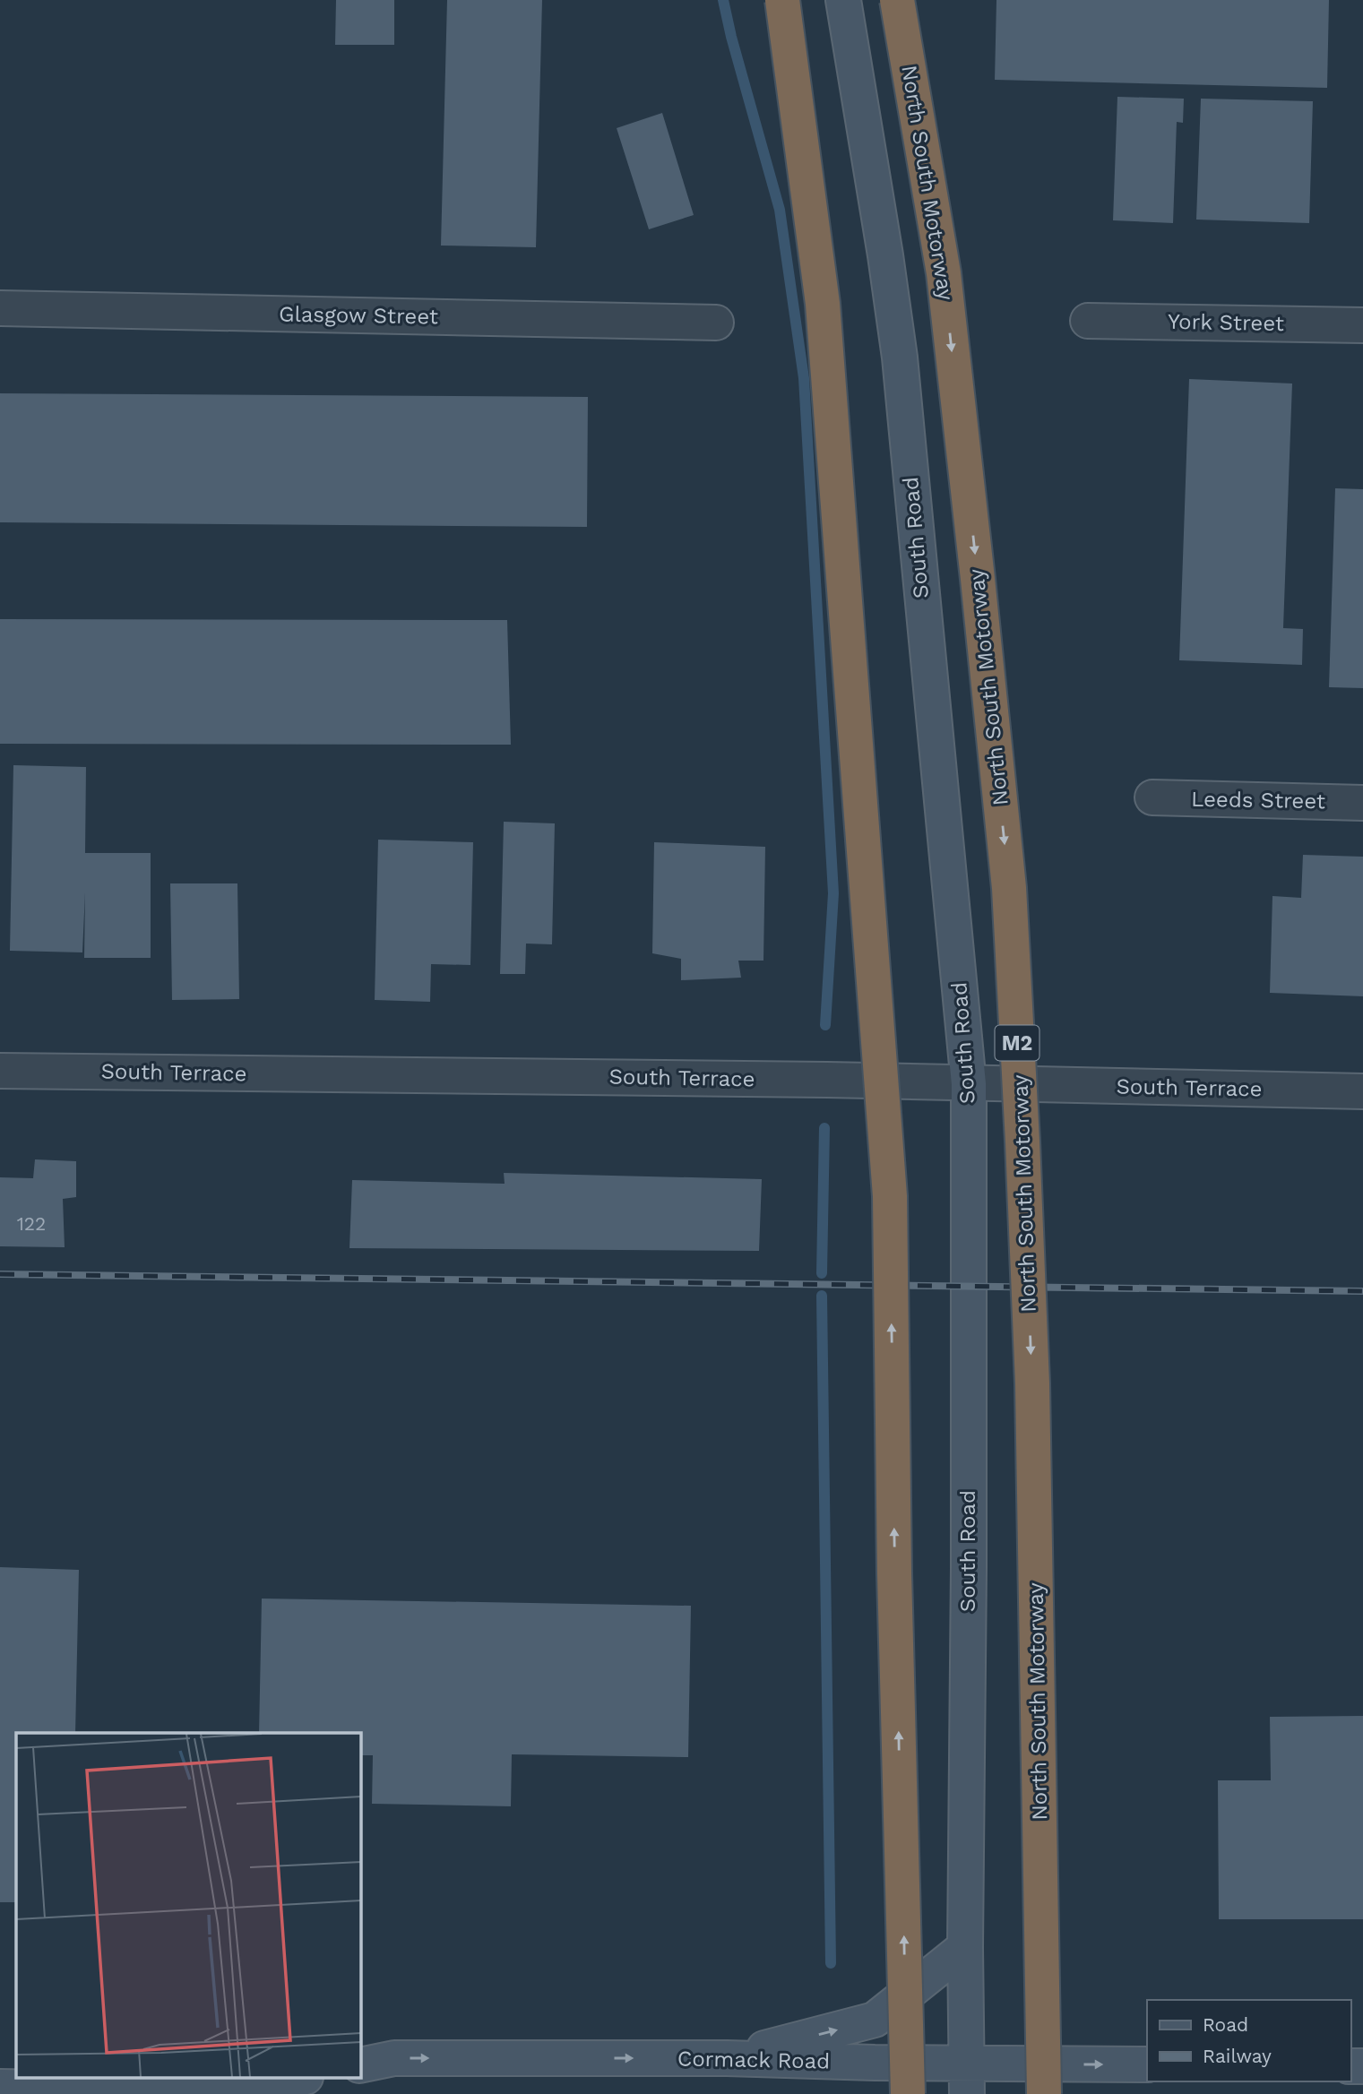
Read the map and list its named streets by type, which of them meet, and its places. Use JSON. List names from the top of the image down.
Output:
{
  "streets": {
    "highway": ["North South Motorway", "M2"],
    "main road": ["South Road", "Cormack Road"],
    "street": [
      "Glasgow Street",
      "York Street",
      "Leeds Street",
      "South Terrace"
    ]
  },
  "crossings": [
    ["South Road", "South Terrace"],
    ["South Road", "Cormack Road"]
  ],
  "one_way": ["Cormack Road"],
  "house_numbers": ["122"],
  "legend": ["Road", "Railway"]
}
